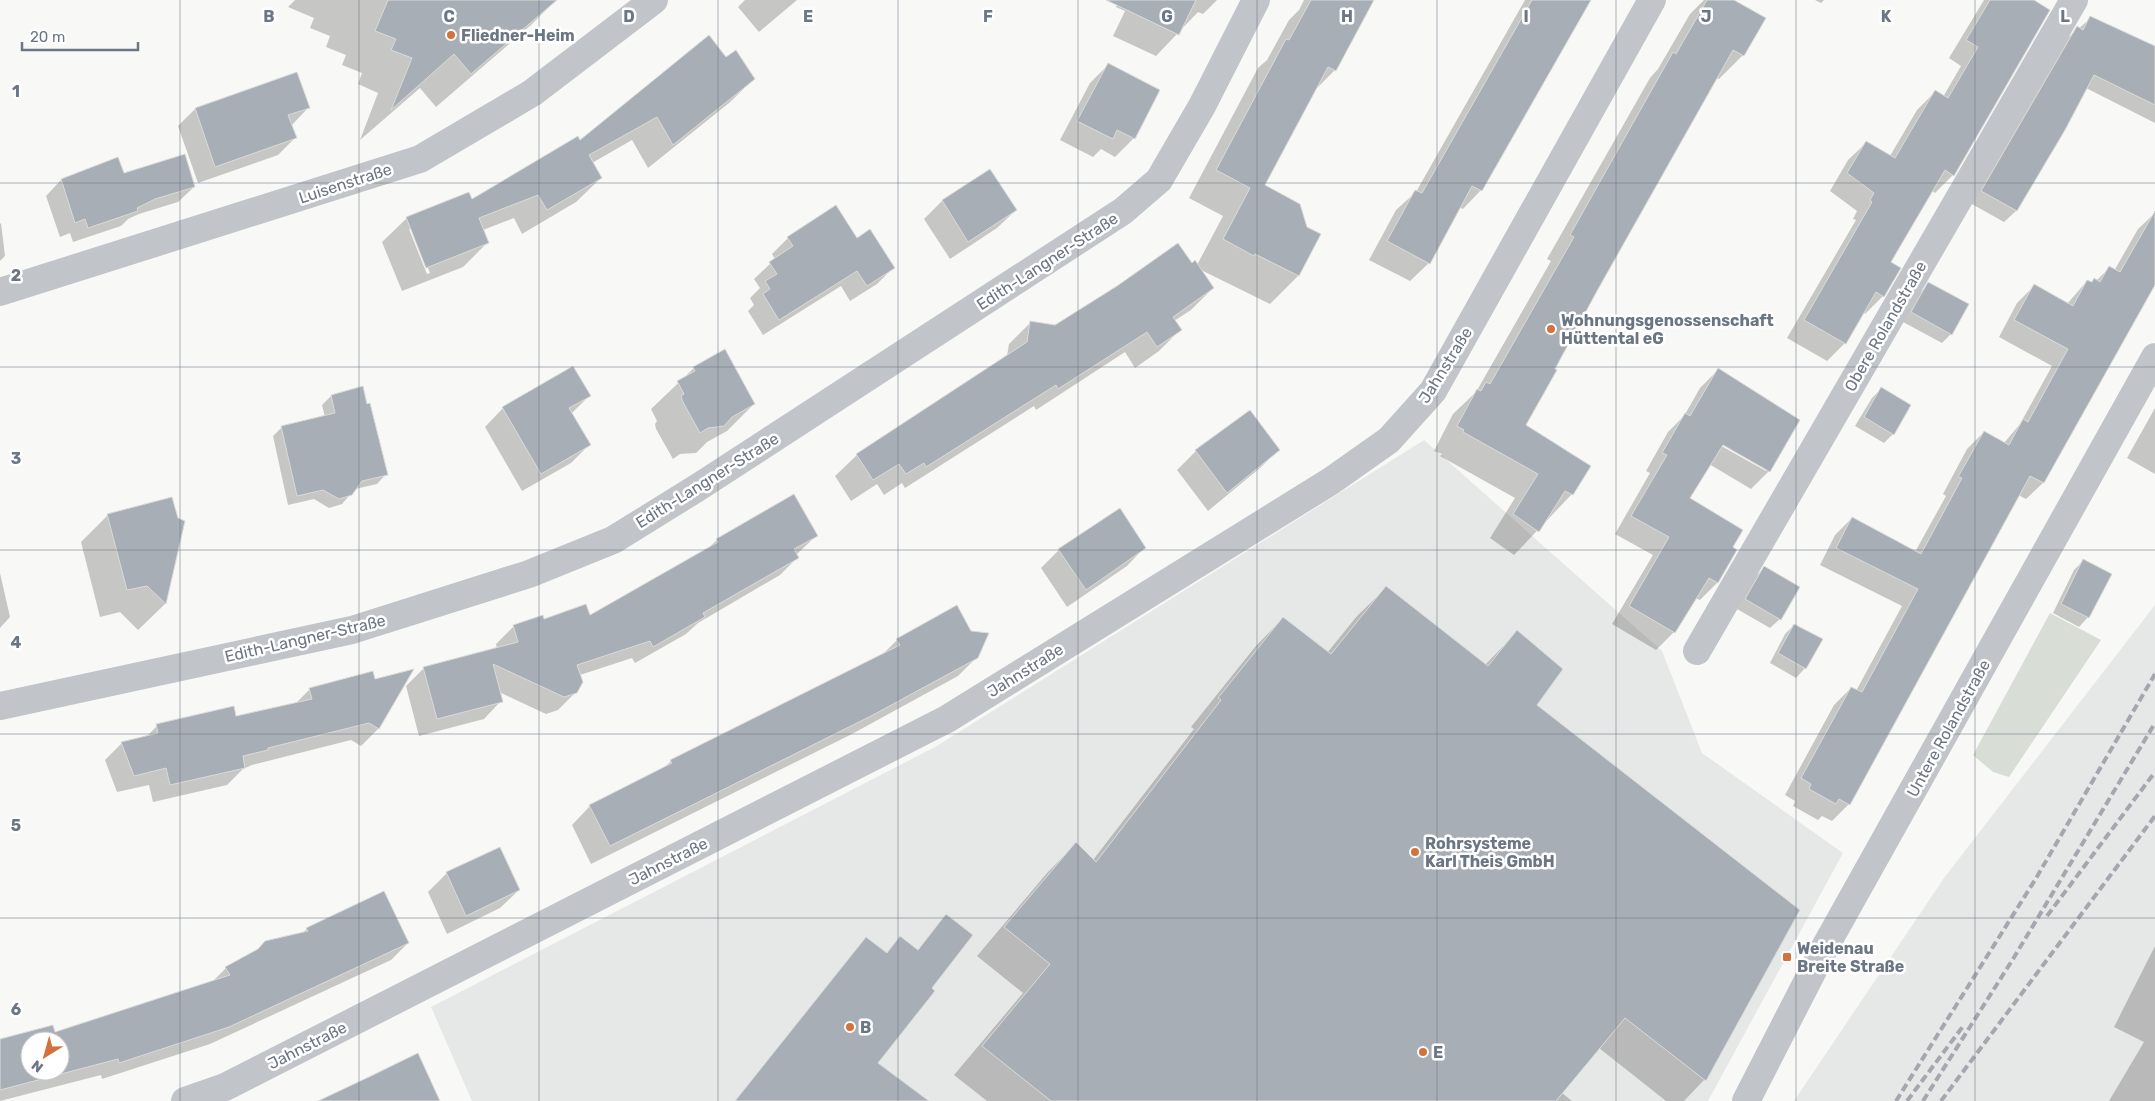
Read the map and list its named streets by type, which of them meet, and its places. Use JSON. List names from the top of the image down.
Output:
{
  "streets": {
    "street": [
      "Luisenstraße",
      "Edith-Langner-Straße",
      "Obere Rolandstraße",
      "Jahnstraße",
      "Untere Rolandstraße"
    ]
  },
  "places": {
    "other": [
      "Fliedner-Heim",
      "Wohnungsgenossenschaft Hüttental eG",
      "Rohrsysteme Karl Theis GmbH",
      "B",
      "E"
    ],
    "transit": ["Weidenau Breite Straße"]
  },
  "scale_bar": "20 m",
  "north": "bottom left",
  "grid": {
    "columns": [
      "B",
      "C",
      "D",
      "E",
      "F",
      "G",
      "H",
      "I",
      "J",
      "K",
      "L"
    ],
    "rows": [
      "1",
      "2",
      "3",
      "4",
      "5",
      "6"
    ]
  }
}
